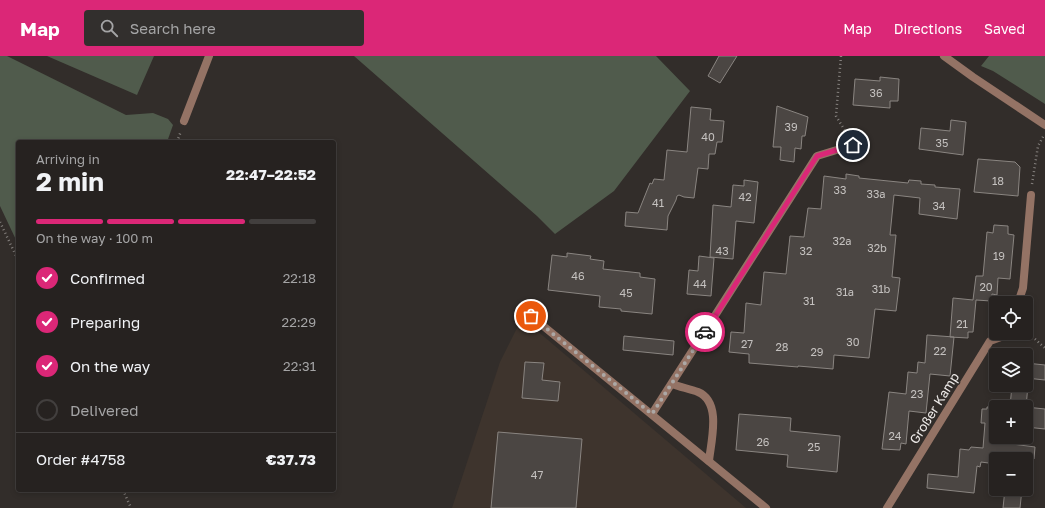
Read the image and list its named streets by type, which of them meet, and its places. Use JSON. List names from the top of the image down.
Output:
{
  "streets": {
    "street": ["Großer Kamp"]
  },
  "house_numbers": [
    "36",
    "39",
    "40",
    "35",
    "18",
    "33",
    "33a",
    "42",
    "41",
    "34",
    "32a",
    "32b",
    "43",
    "32",
    "19",
    "46",
    "44",
    "20",
    "31b",
    "31a",
    "45",
    "31",
    "21",
    "30",
    "27",
    "28",
    "22",
    "29",
    "23",
    "24",
    "26",
    "25",
    "47"
  ],
  "page": {
    "header": "Map",
    "search": "Search here",
    "nav": ["Map", "Directions", "Saved"],
    "heading": ["2 min", "Arriving in", "22:47–22:52"],
    "panel": ["Order #4758", "€37.73"],
    "bar": "On the way · 100 m",
    "list": [
      ["Confirmed", "22:18"],
      ["Preparing", "22:29"],
      ["On the way", "22:31"],
      "Delivered"
    ],
    "map_buttons": ["+", "−"]
  }
}
